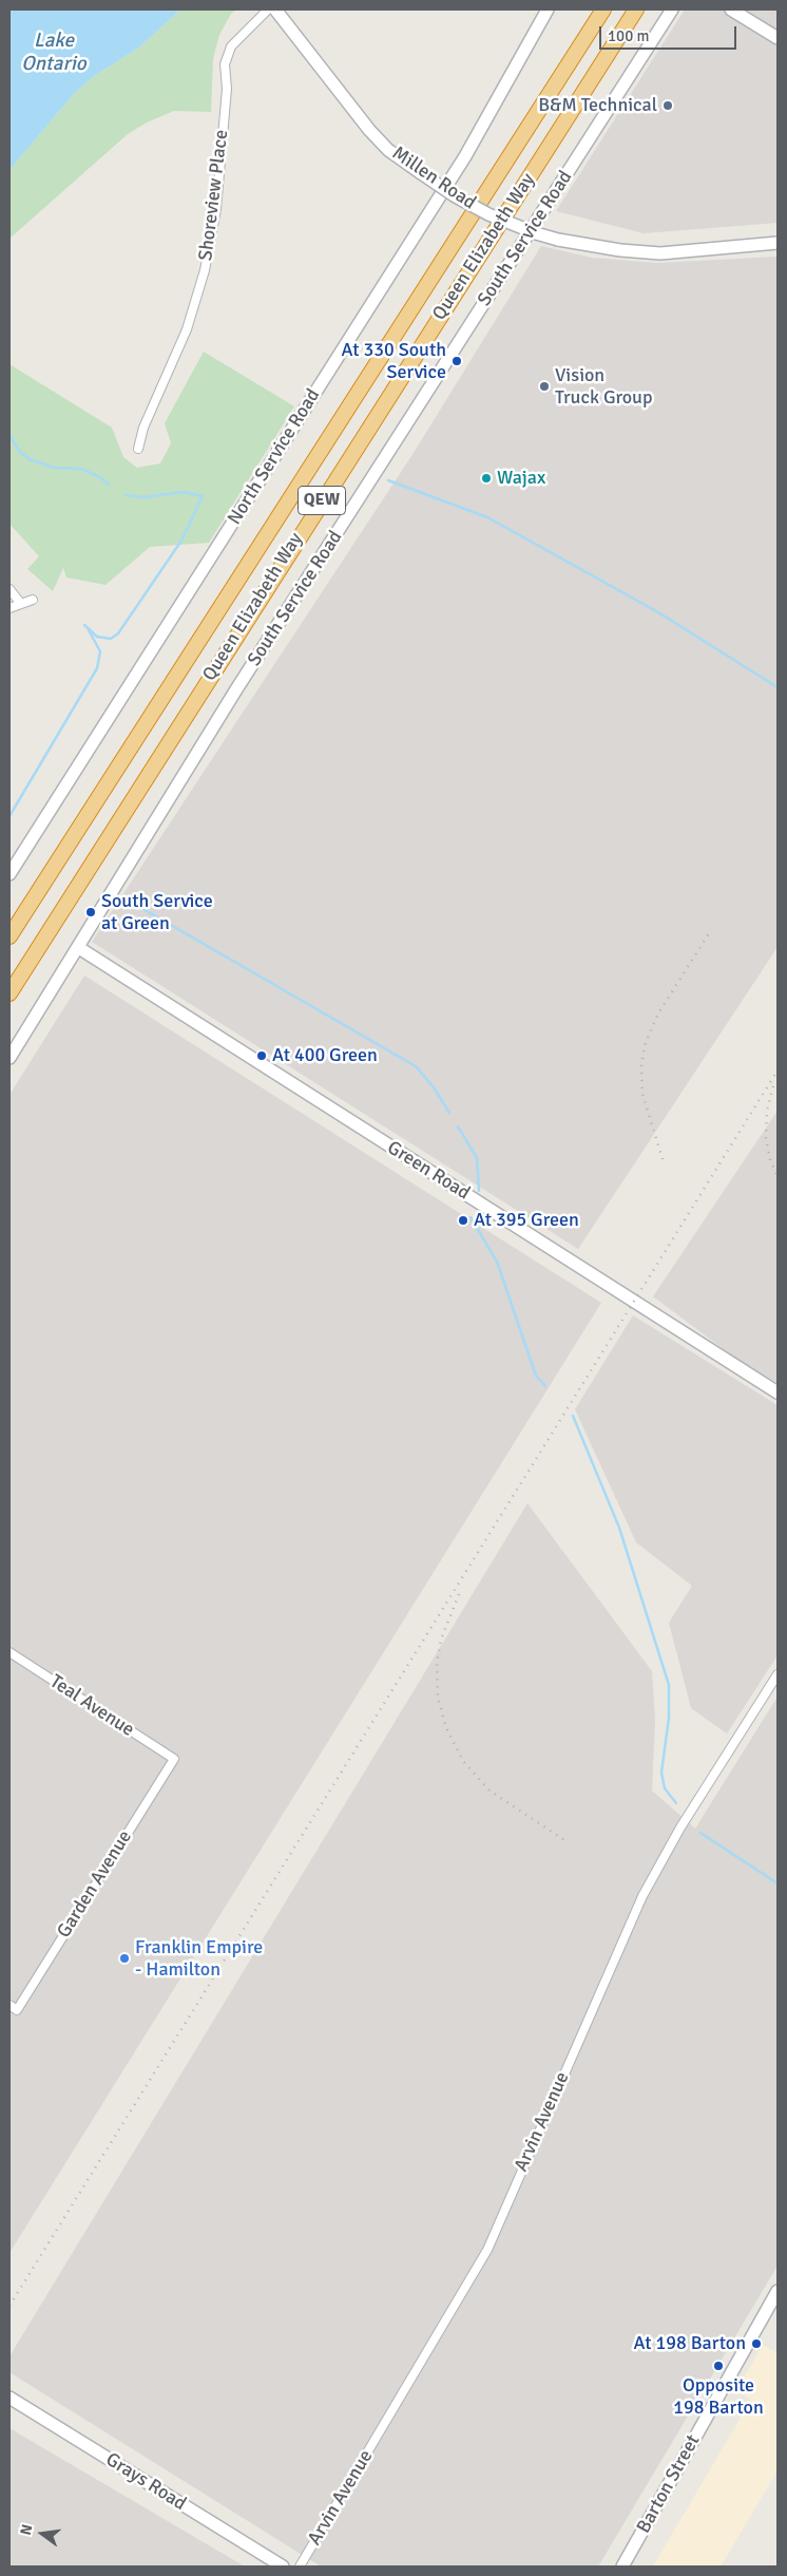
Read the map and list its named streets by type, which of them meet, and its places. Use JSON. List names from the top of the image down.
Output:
{
  "streets": {
    "highway": ["Queen Elizabeth Way", "QEW"],
    "street": [
      "Millen Road",
      "Shoreview Place",
      "South Service Road",
      "North Service Road",
      "Green Road",
      "Teal Avenue",
      "Garden Avenue",
      "Arvin Avenue",
      "Grays Road",
      "Barton Street"
    ]
  },
  "crossings": [
    ["South Service Road", "Green Road"],
    ["Teal Avenue", "Garden Avenue"]
  ],
  "water": ["Lake Ontario"],
  "places": [
    "B&M Technical",
    "At 330 South Service",
    "Vision Truck Group",
    "Wajax",
    "South Service at Green",
    "At 400 Green",
    "At 395 Green",
    "Franklin Empire - Hamilton",
    "At 198 Barton",
    "Opposite 198 Barton"
  ],
  "scale_bar": "100 m",
  "north": "left"
}
